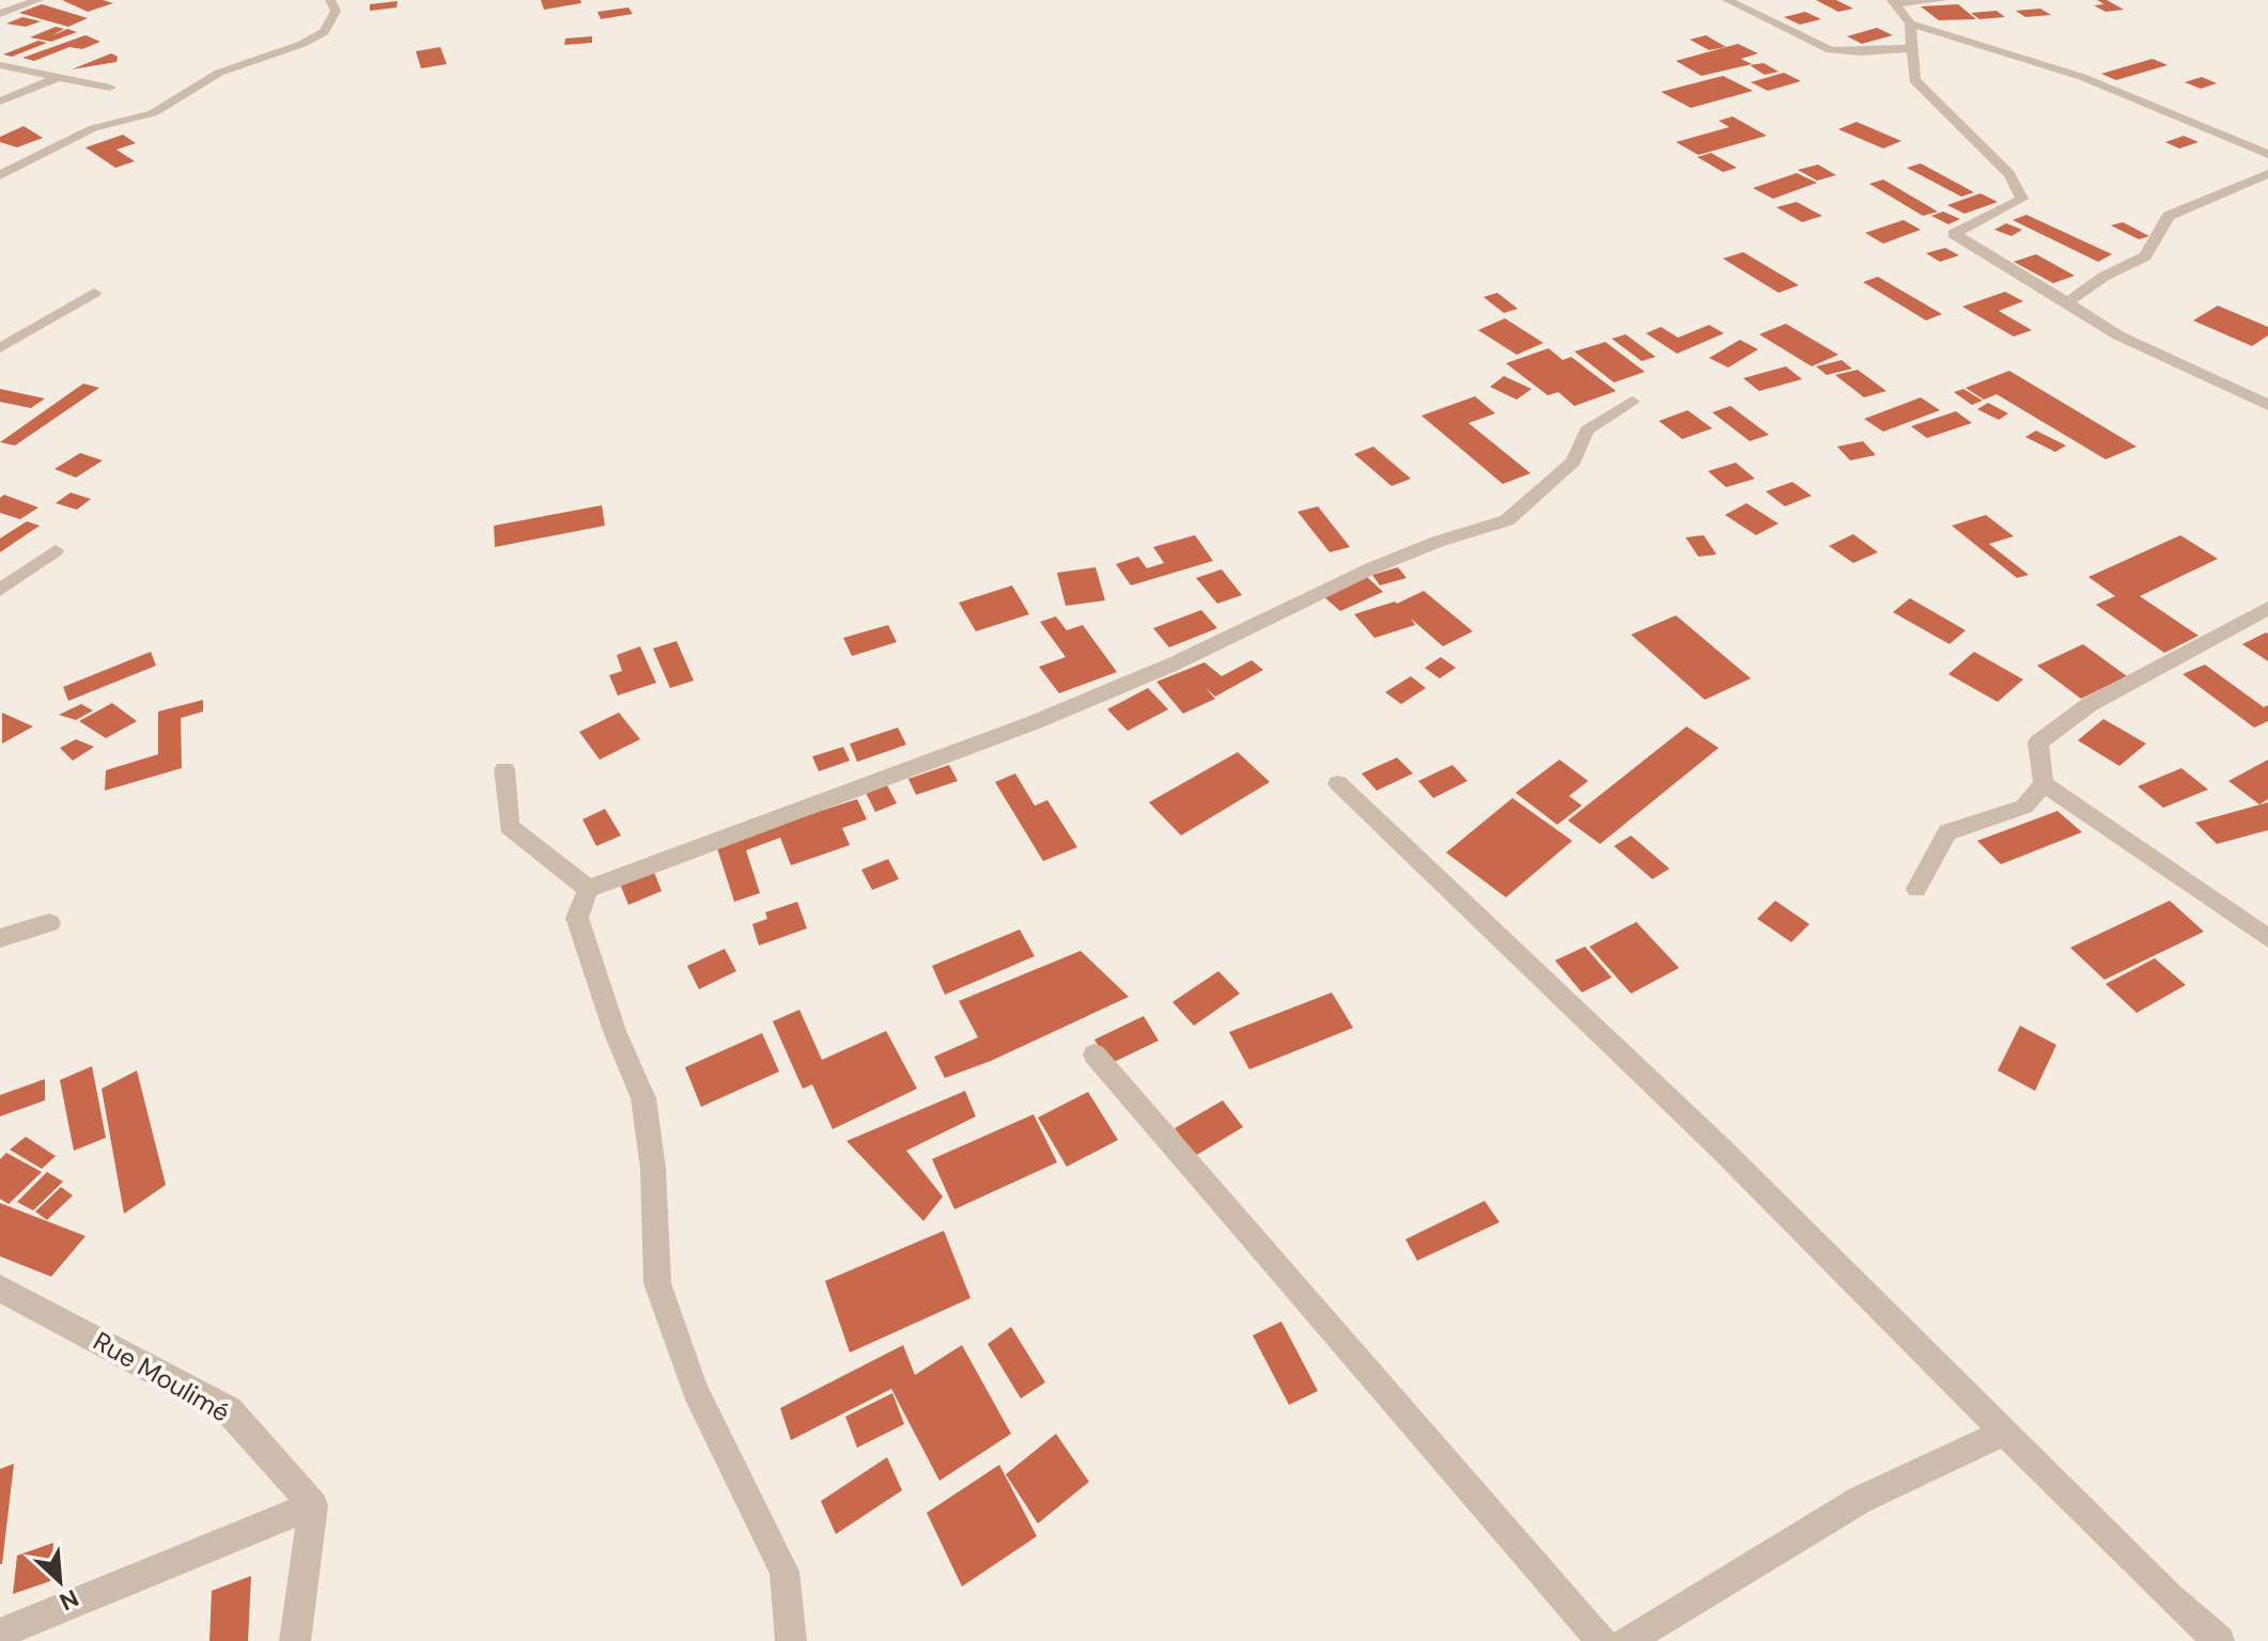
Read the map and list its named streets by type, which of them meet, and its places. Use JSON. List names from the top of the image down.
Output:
{
  "streets": {
    "street": ["Rue Moulimé"]
  },
  "north": "bottom right"
}
